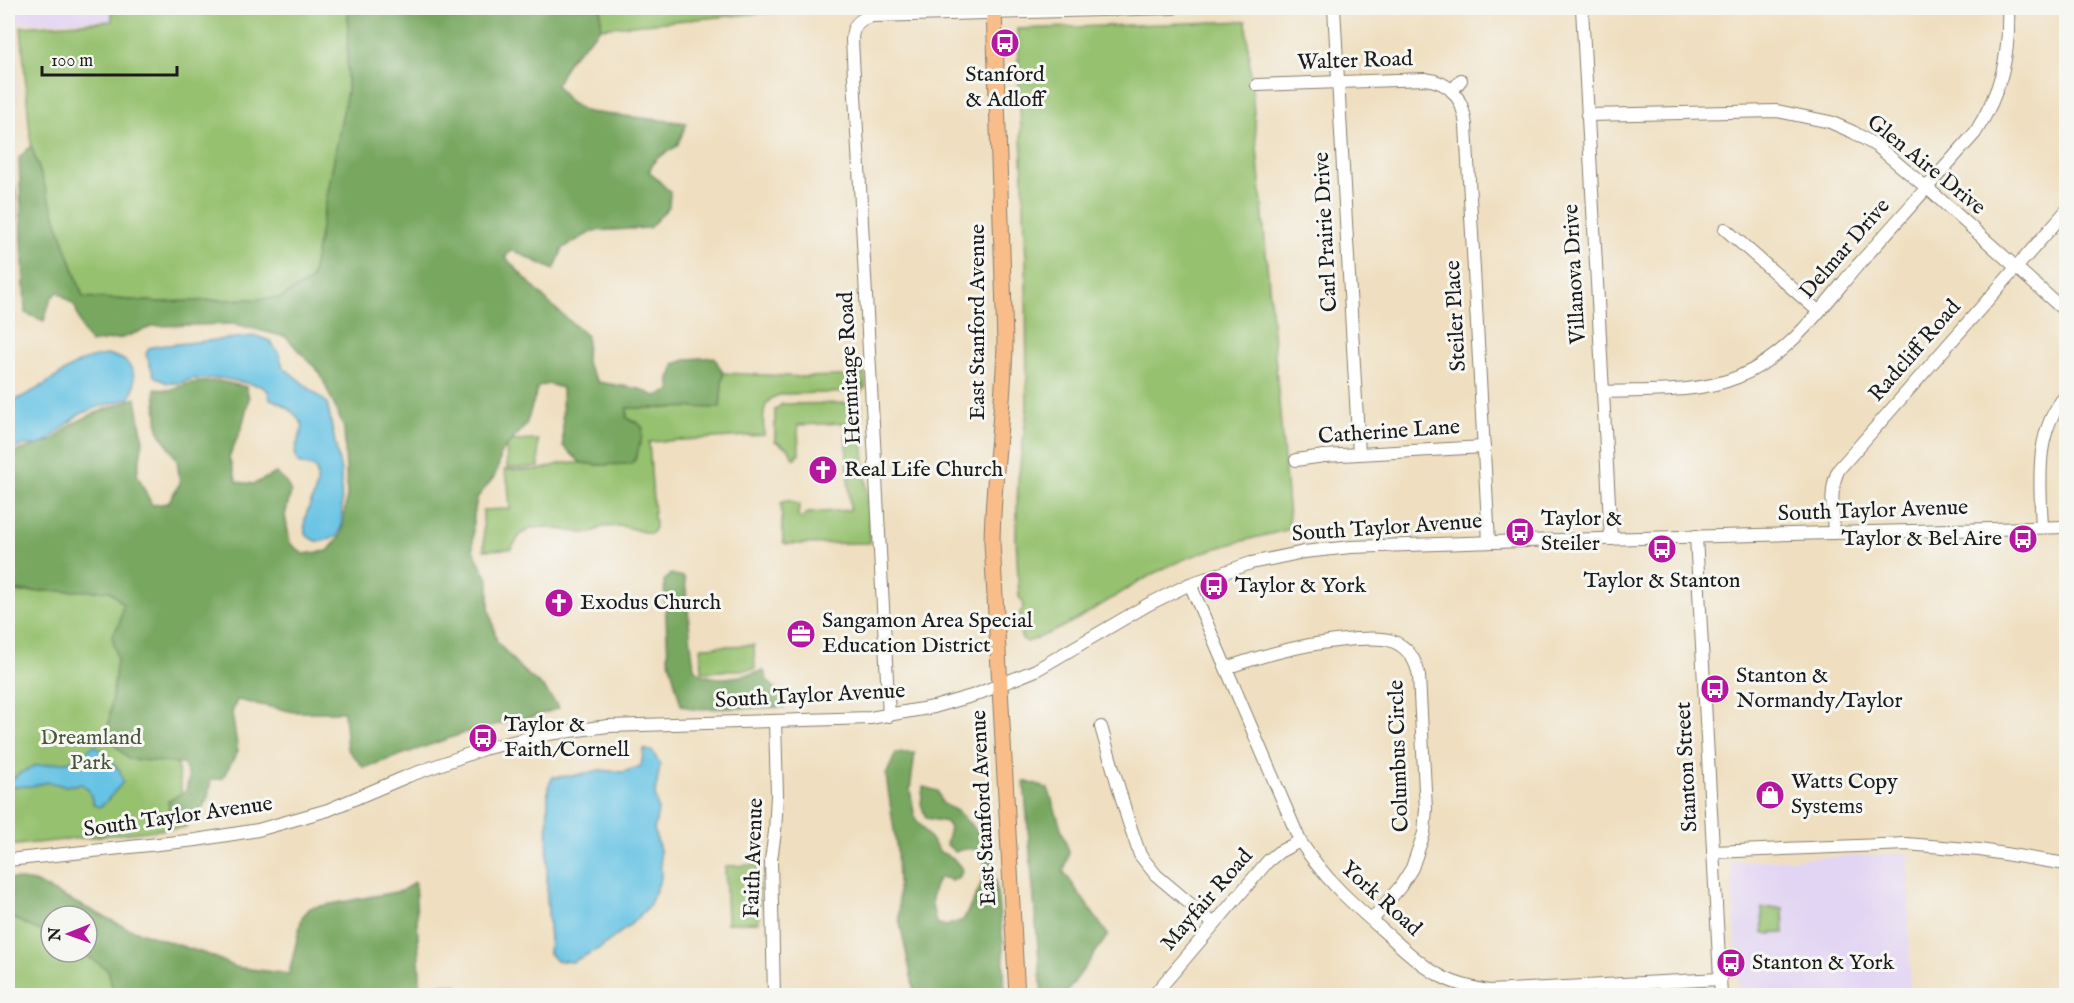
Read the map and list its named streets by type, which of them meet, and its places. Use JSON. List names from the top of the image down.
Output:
{
  "streets": {
    "main road": ["East Stanford Avenue"],
    "street": [
      "Walter Road",
      "Glen Aire Drive",
      "Carl Prairie Drive",
      "Delmar Drive",
      "Villanova Drive",
      "Steiler Place",
      "Radcliff Road",
      "Hermitage Road",
      "Catherine Lane",
      "South Taylor Avenue",
      "Columbus Circle",
      "Stanton Street",
      "Faith Avenue",
      "York Road",
      "Mayfair Road"
    ]
  },
  "crossings": [
    ["Walter Road", "Carl Prairie Drive"],
    ["Walter Road", "Steiler Place"],
    ["Glen Aire Drive", "Delmar Drive"],
    ["Glen Aire Drive", "Villanova Drive"],
    ["Glen Aire Drive", "Radcliff Road"],
    ["Carl Prairie Drive", "Catherine Lane"],
    ["Delmar Drive", "Villanova Drive"],
    ["Villanova Drive", "South Taylor Avenue"],
    ["Steiler Place", "Catherine Lane"],
    ["Steiler Place", "South Taylor Avenue"],
    ["East Stanford Avenue", "Hermitage Road"],
    ["East Stanford Avenue", "South Taylor Avenue"],
    ["Radcliff Road", "South Taylor Avenue"],
    ["Hermitage Road", "South Taylor Avenue"],
    ["South Taylor Avenue", "Stanton Street"],
    ["South Taylor Avenue", "Faith Avenue"],
    ["South Taylor Avenue", "York Road"],
    ["Columbus Circle", "York Road"],
    ["Stanton Street", "York Road"],
    ["York Road", "Mayfair Road"]
  ],
  "parks": ["Dreamland Park"],
  "places": {
    "bus stop": [
      "Stanford & Adloff",
      "Taylor & Steiler",
      "Taylor & Bel Aire",
      "Taylor & Stanton",
      "Taylor & York",
      "Stanton & Normandy/Taylor",
      "Taylor & Faith/Cornell",
      "Stanton & York"
    ],
    "church": ["Real Life Church", "Exodus Church"],
    "office": ["Sangamon Area Special Education District"],
    "shop": ["Watts Copy Systems"]
  },
  "scale_bar": "100 m",
  "north": "left"
}
